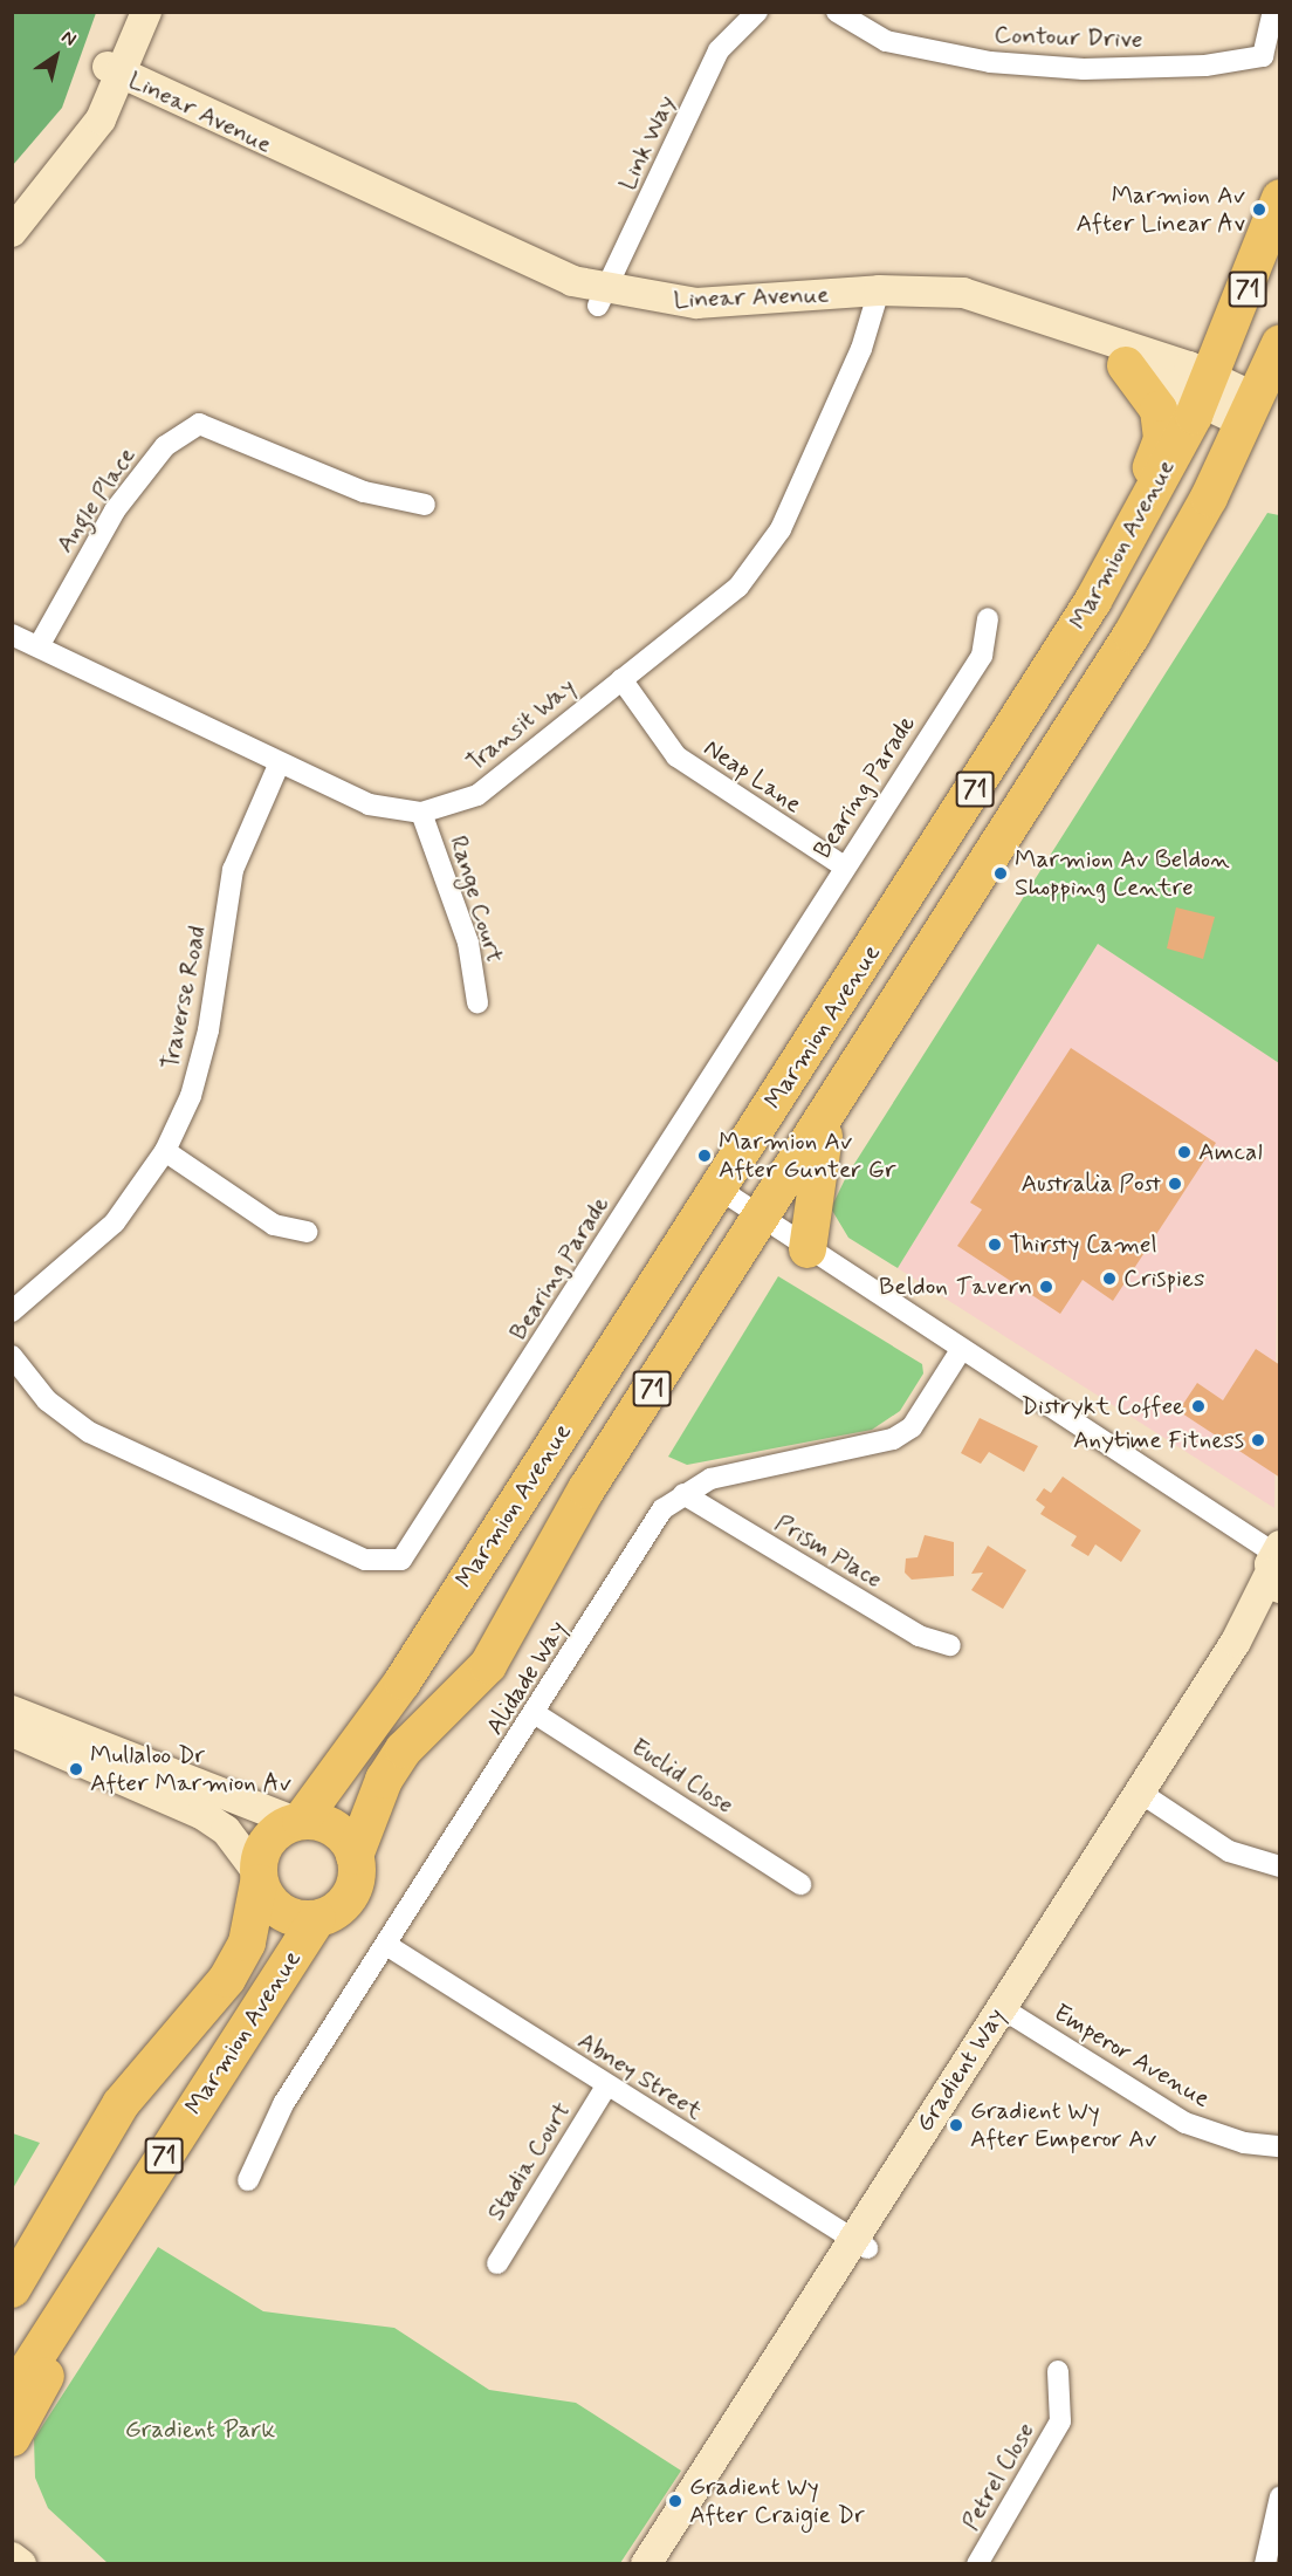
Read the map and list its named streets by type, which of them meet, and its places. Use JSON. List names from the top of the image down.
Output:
{
  "streets": {
    "highway": ["71", "Marmion Avenue"],
    "street": [
      "Contour Drive",
      "Linear Avenue",
      "Link Way",
      "Angle Place",
      "Transit Way",
      "Neap Lane",
      "Bearing Parade",
      "Range Court",
      "Traverse Road",
      "Prism Place",
      "Alidade Way",
      "Euclid Close",
      "Emperor Avenue",
      "Gradient Way",
      "Abney Street",
      "Stadia Court",
      "Petrel Close"
    ]
  },
  "crossings": [
    ["Linear Avenue", "Link Way"],
    ["Linear Avenue", "Marmion Avenue"],
    ["Linear Avenue", "Transit Way"],
    ["71", "Marmion Avenue"],
    ["Angle Place", "Transit Way"],
    ["Transit Way", "Neap Lane"],
    ["Transit Way", "Range Court"],
    ["Transit Way", "Traverse Road"],
    ["Neap Lane", "Bearing Parade"],
    ["Prism Place", "Alidade Way"],
    ["Alidade Way", "Euclid Close"],
    ["Alidade Way", "Abney Street"],
    ["Emperor Avenue", "Gradient Way"],
    ["Gradient Way", "Abney Street"],
    ["Abney Street", "Stadia Court"]
  ],
  "parks": ["Gradient Park"],
  "places": [
    "Marmion Av After Linear Av",
    "Marmion Av Beldon Shopping Centre",
    "Amcal",
    "Marmion Av After Gunter Gr",
    "Australia Post",
    "Thirsty Camel",
    "Crispies",
    "Beldon Tavern",
    "Distrykt Coffee",
    "Anytime Fitness",
    "Mullaloo Dr After Marmion Av",
    "Gradient Wy After Emperor Av",
    "Gradient Wy After Craigie Dr"
  ],
  "north": "top right"
}
